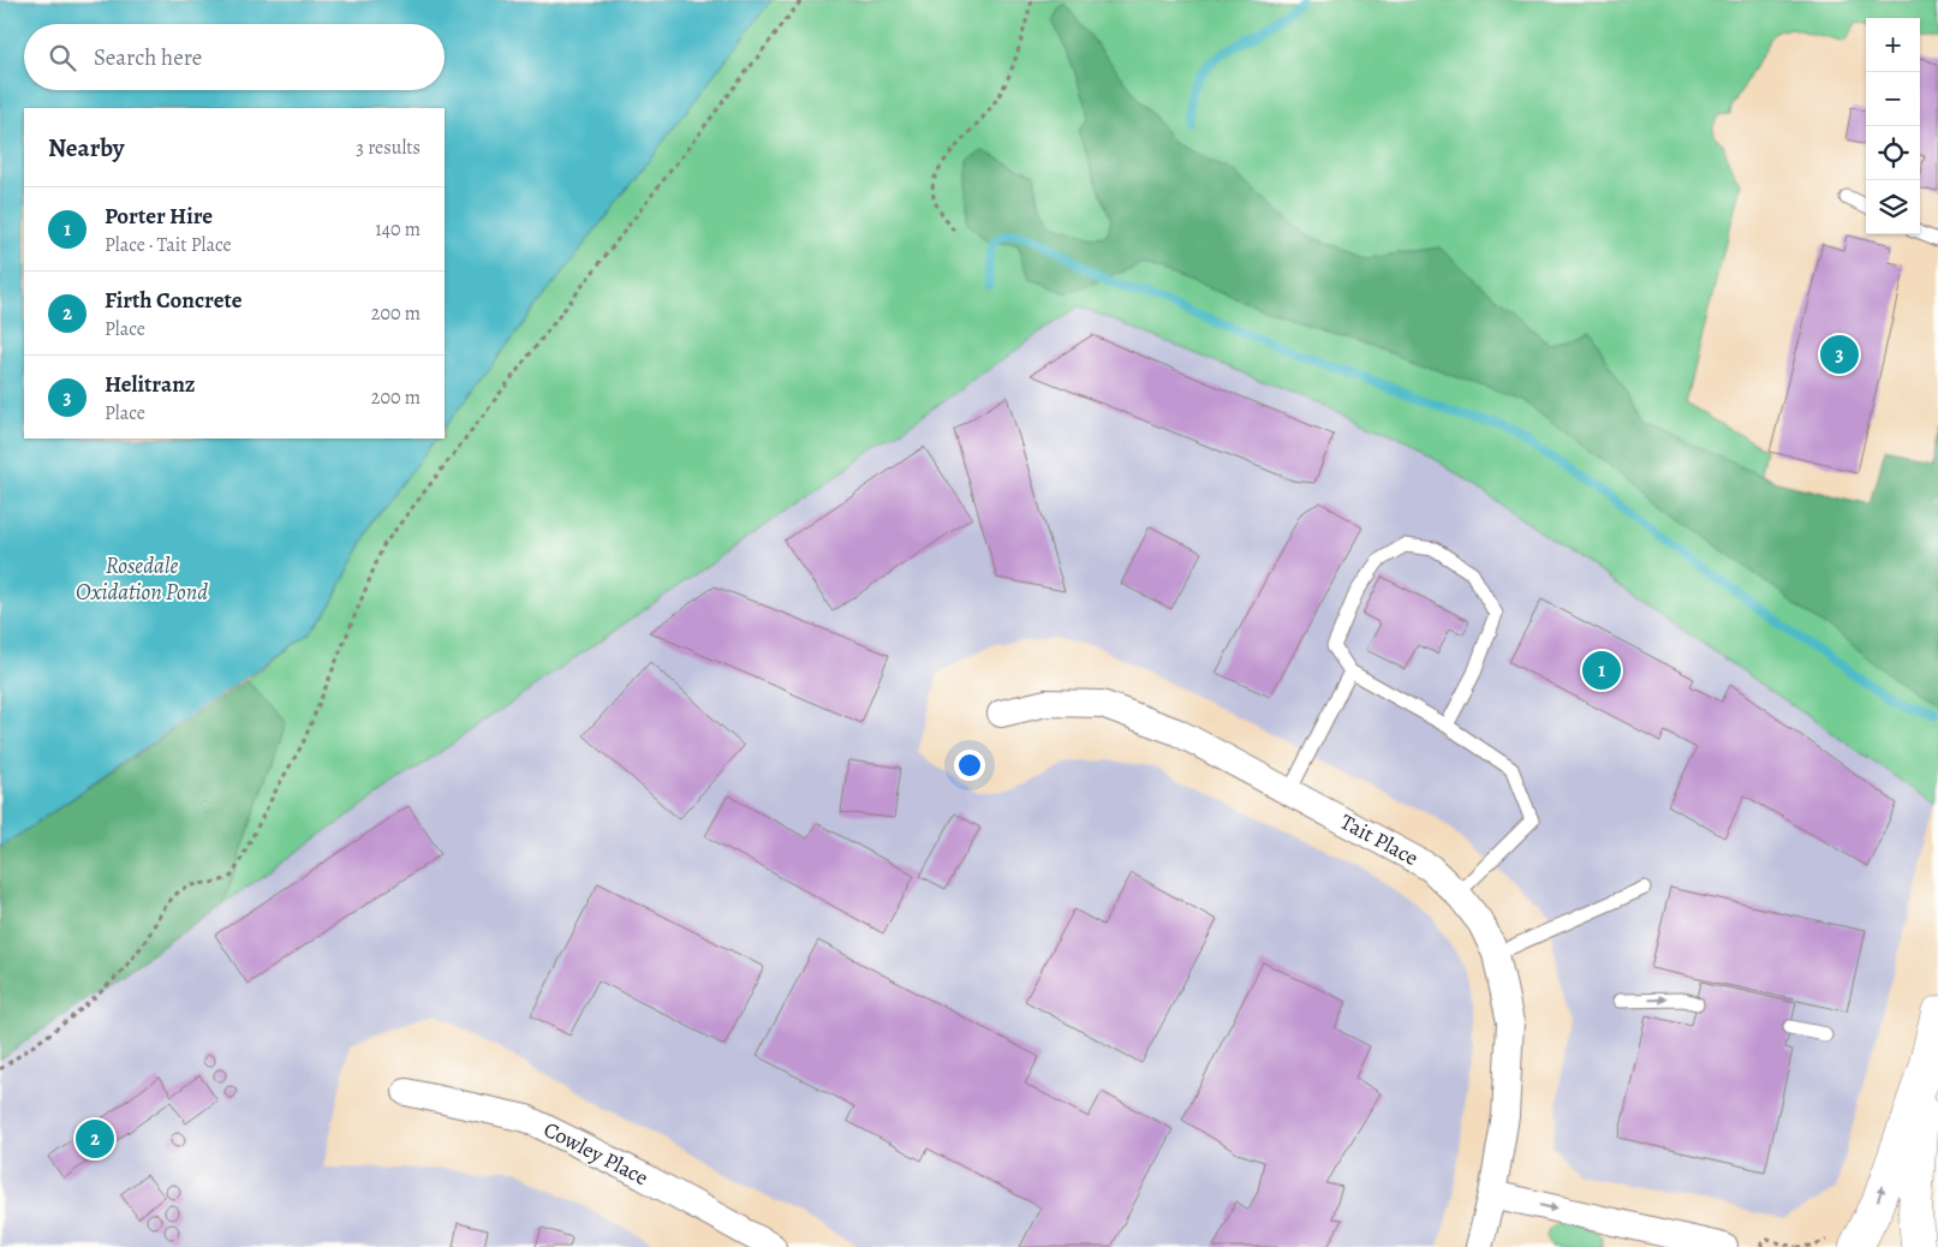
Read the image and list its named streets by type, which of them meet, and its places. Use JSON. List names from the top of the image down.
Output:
{
  "streets": {
    "street": ["Tait Place", "Cowley Place"]
  },
  "water": ["Rosedale Oxidation Pond"],
  "page": {
    "map_buttons": ["+", "−"],
    "search": "Search here",
    "heading": ["Nearby", "3 results"],
    "list": [
      {
        "mark": "1",
        "name": "Porter Hire",
        "note": "Place · Tait Place",
        "value": "140 m"
      },
      {
        "mark": "2",
        "name": "Firth Concrete",
        "note": "Place",
        "value": "200 m"
      },
      {
        "mark": "3",
        "name": "Helitranz",
        "note": "Place",
        "value": "200 m"
      }
    ],
    "pins": ["3", "1", "2"]
  }
}
